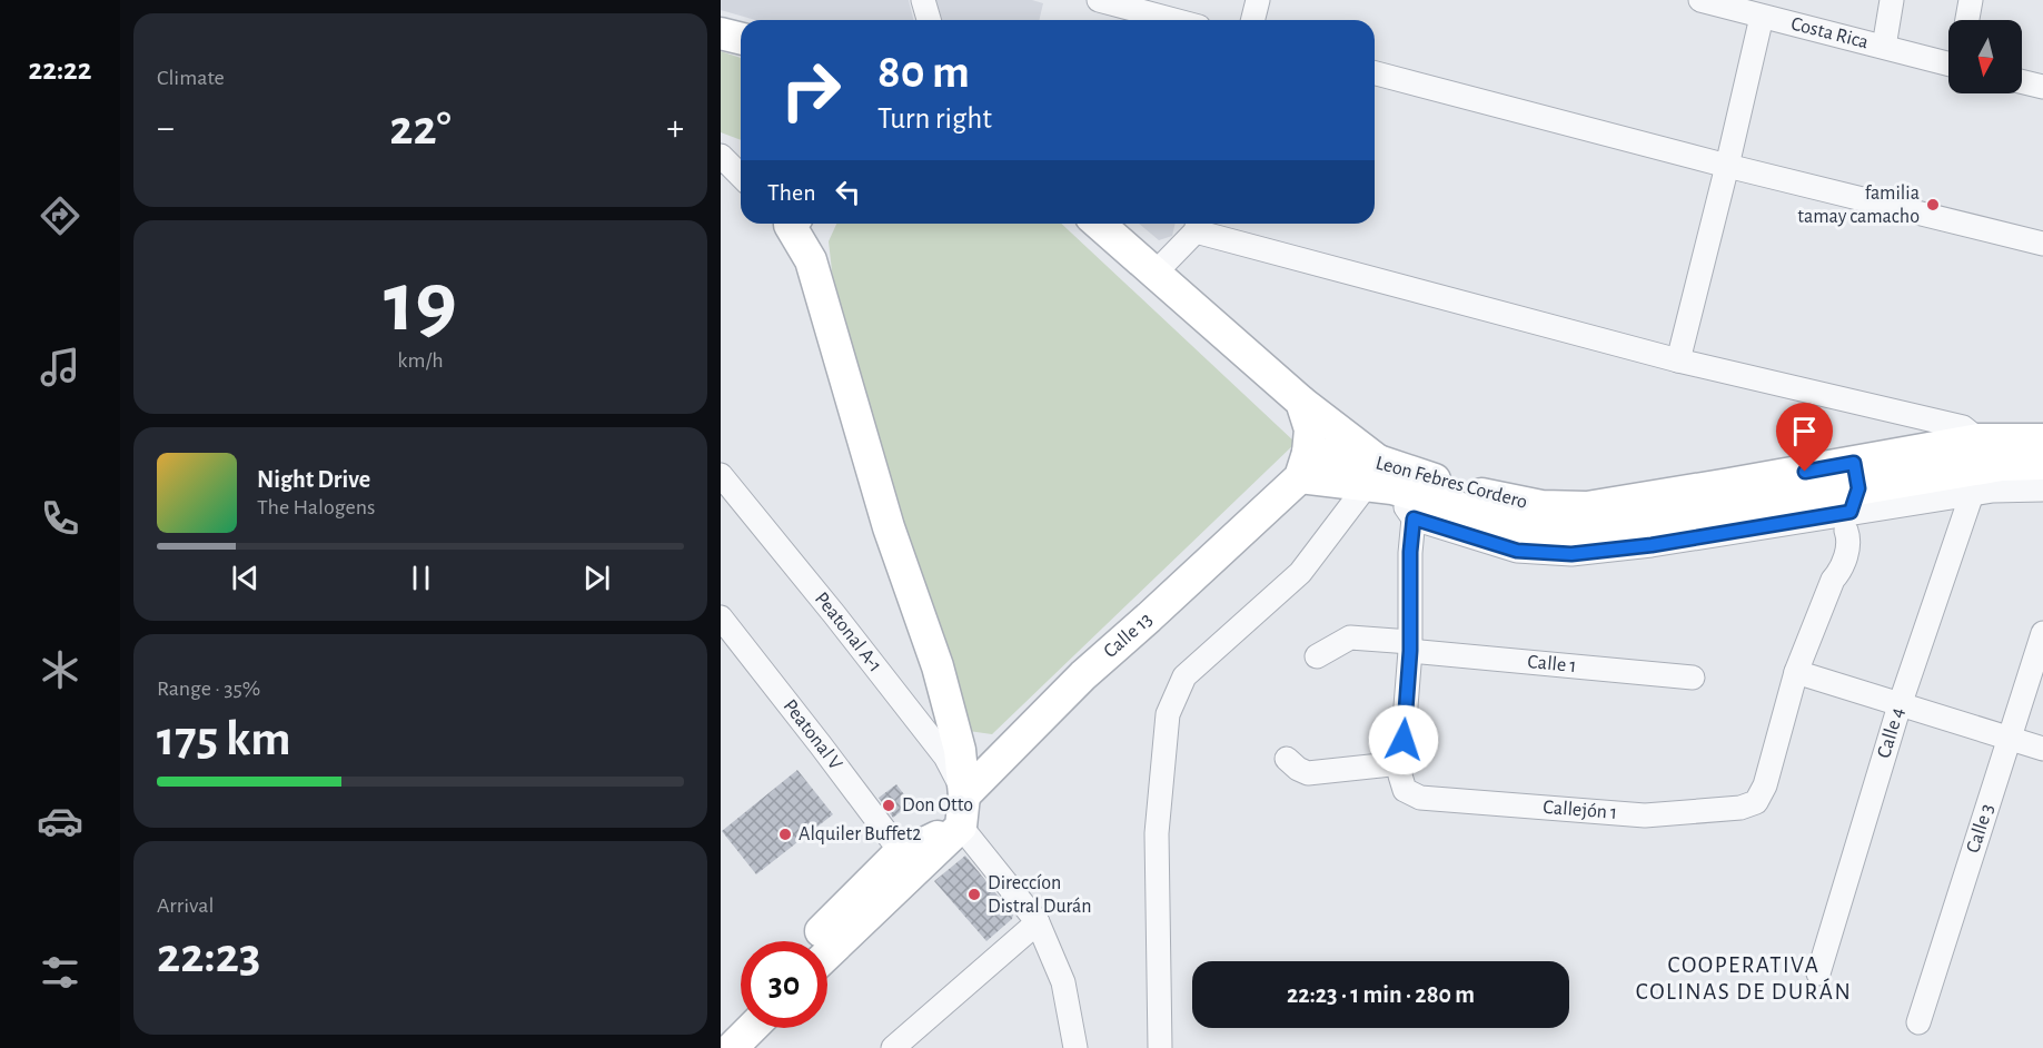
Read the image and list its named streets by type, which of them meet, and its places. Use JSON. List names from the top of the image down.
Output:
{
  "streets": {
    "street": [
      "Costa Rica",
      "Leon Febres Cordero",
      "Peatonal A-1",
      "Calle 13",
      "Calle 1",
      "Calle 4",
      "Peatonal V",
      "Callejón 1",
      "Calle 3"
    ]
  },
  "crossings": [
    ["Leon Febres Cordero", "Calle 13"],
    ["Peatonal A-1", "Calle 13"]
  ],
  "districts": ["COOPERATIVA COLINAS DE DURÁN"],
  "places": [
    "familia tamay camacho",
    "Don Otto",
    "Alquiler Buffet2",
    "Direccíon Distral Durán"
  ],
  "north": "bottom",
  "page": {
    "tabs": "22:22",
    "tile": [
      "Climate",
      ["19", "km/h"],
      ["Range · 35%", "175 km"],
      ["Arrival", "22:23"]
    ],
    "turn": ["80 m", "Turn right"],
    "heat": ["−", "22°", "+"],
    "then": "Then",
    "song": ["Night Drive", "The Halogens"],
    "limit": "30",
    "trip": "22:23 · 1 min · 280 m"
  }
}
